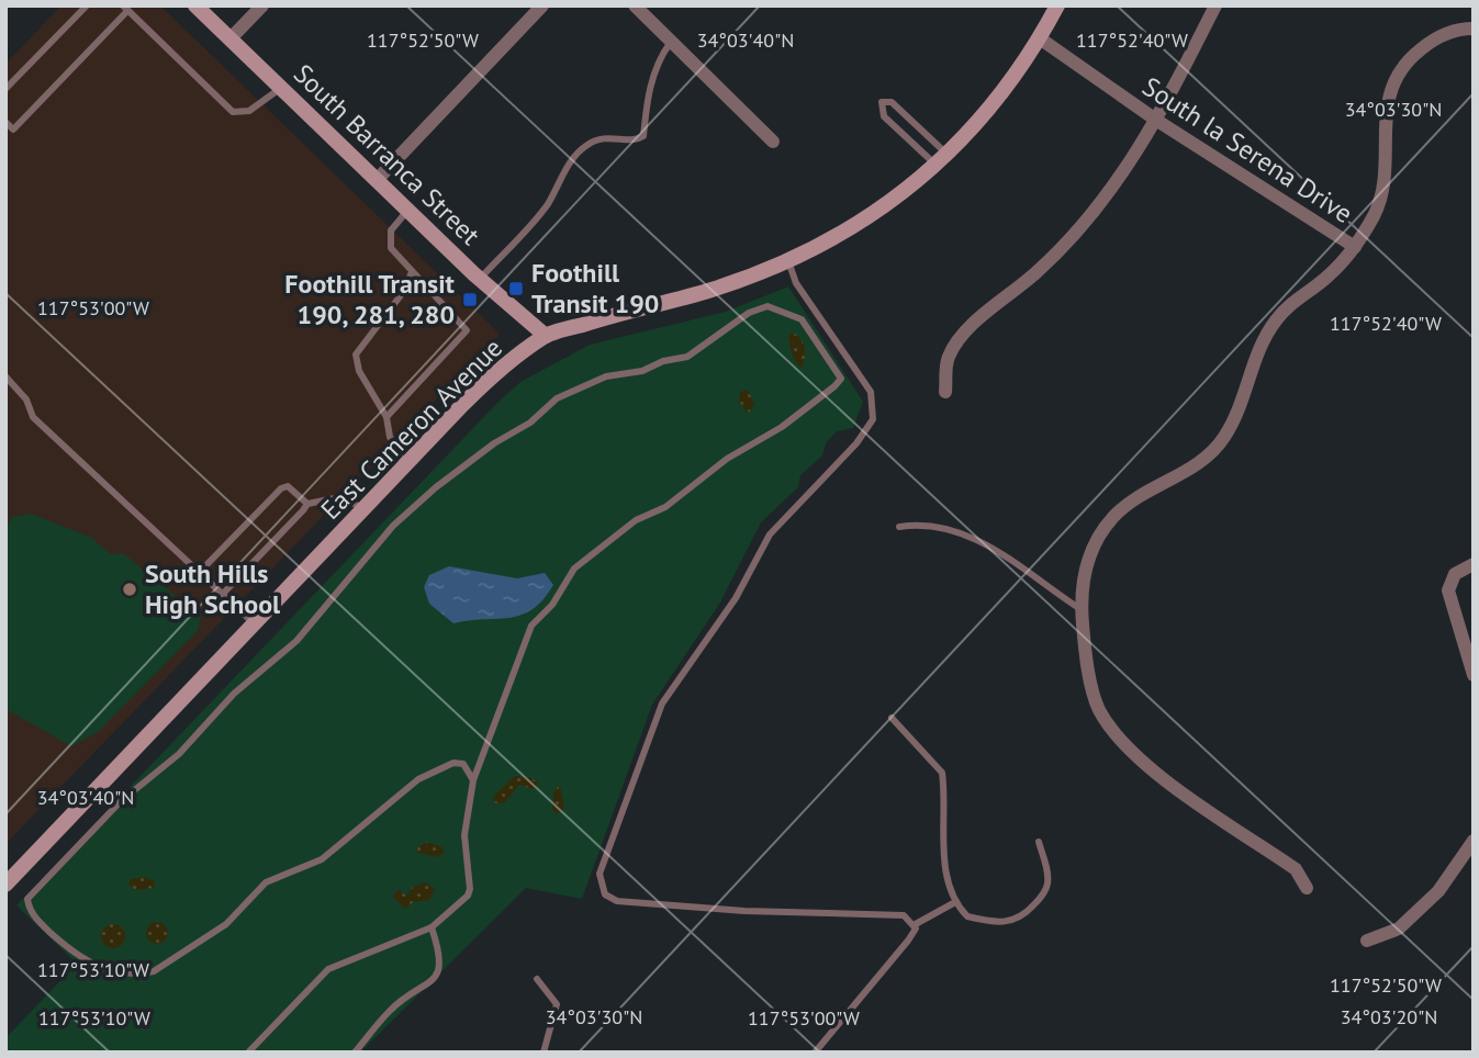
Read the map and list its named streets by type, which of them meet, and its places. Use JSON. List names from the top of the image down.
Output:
{
  "streets": {
    "main road": ["South Barranca Street", "East Cameron Avenue"],
    "street": ["South la Serena Drive"]
  },
  "crossings": [
    ["South la Serena Drive", "East Cameron Avenue"],
    ["South Barranca Street", "East Cameron Avenue"]
  ],
  "places": {
    "transit": ["Foothill Transit 190", "Foothill Transit 190, 281, 280"],
    "other": ["South Hills High School"]
  },
  "coordinates": [
    "117°52'50\"W",
    "117°52'40\"W",
    "34°03'40\"N",
    "34°03'30\"N",
    "117°53'00\"W",
    "117°53'10\"W",
    "34°03'20\"N"
  ]
}
